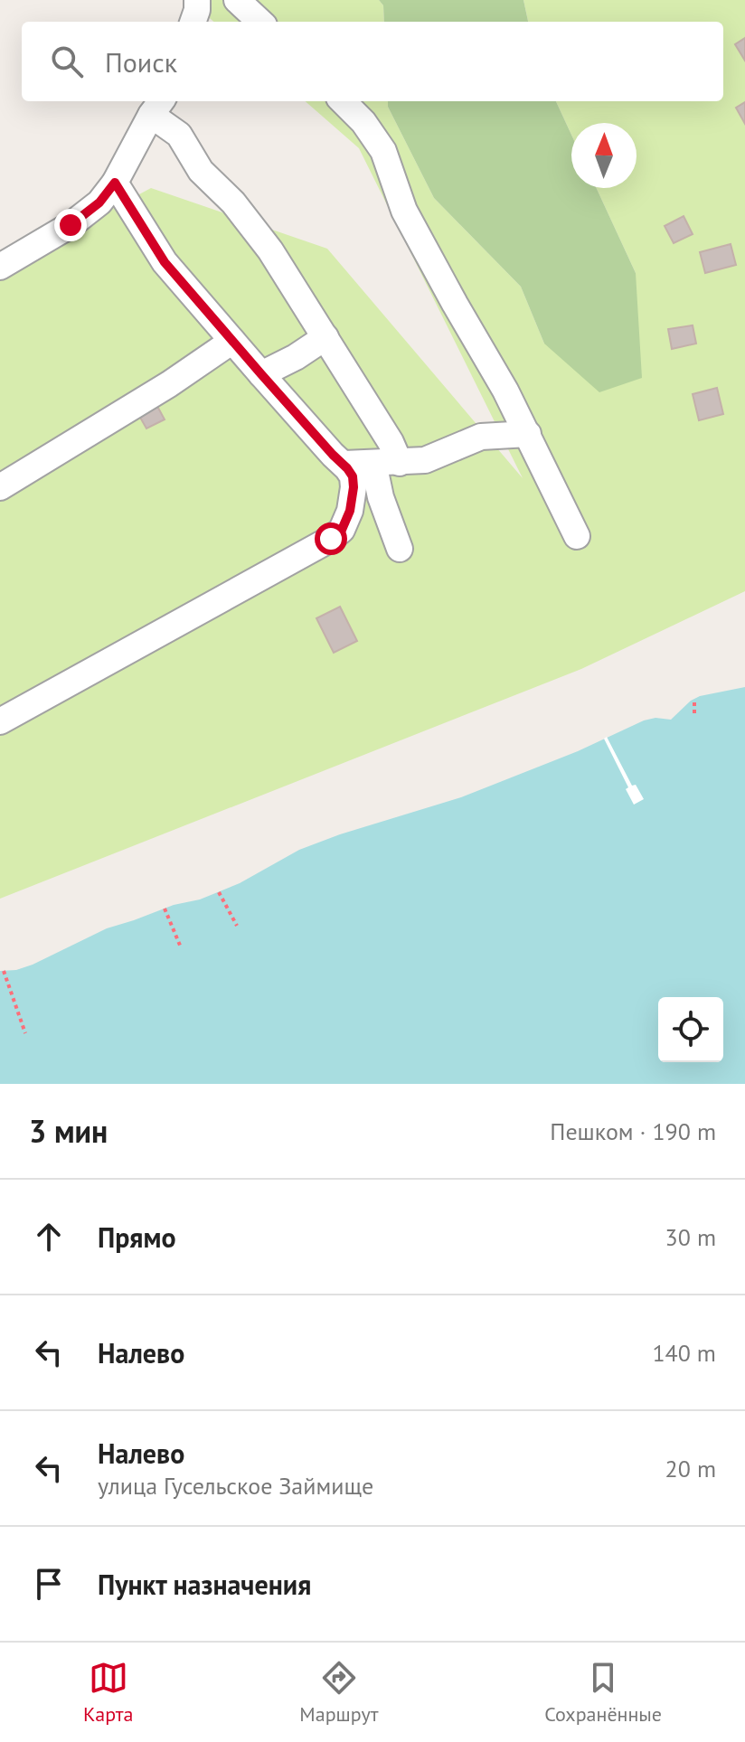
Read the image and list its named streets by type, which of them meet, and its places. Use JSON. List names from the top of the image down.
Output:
{
  "north": "top",
  "page": {
    "search": "Поиск",
    "heading": ["3 мин", "Пешком · 190 m"],
    "list": [
      ["Прямо", "30 m"],
      ["Налево", "140 m"],
      ["Налево", "улица Гусельское Займище", "20 m"],
      "Пункт назначения"
    ],
    "nav": ["Карта", "Маршрут", "Сохранённые"]
  }
}
